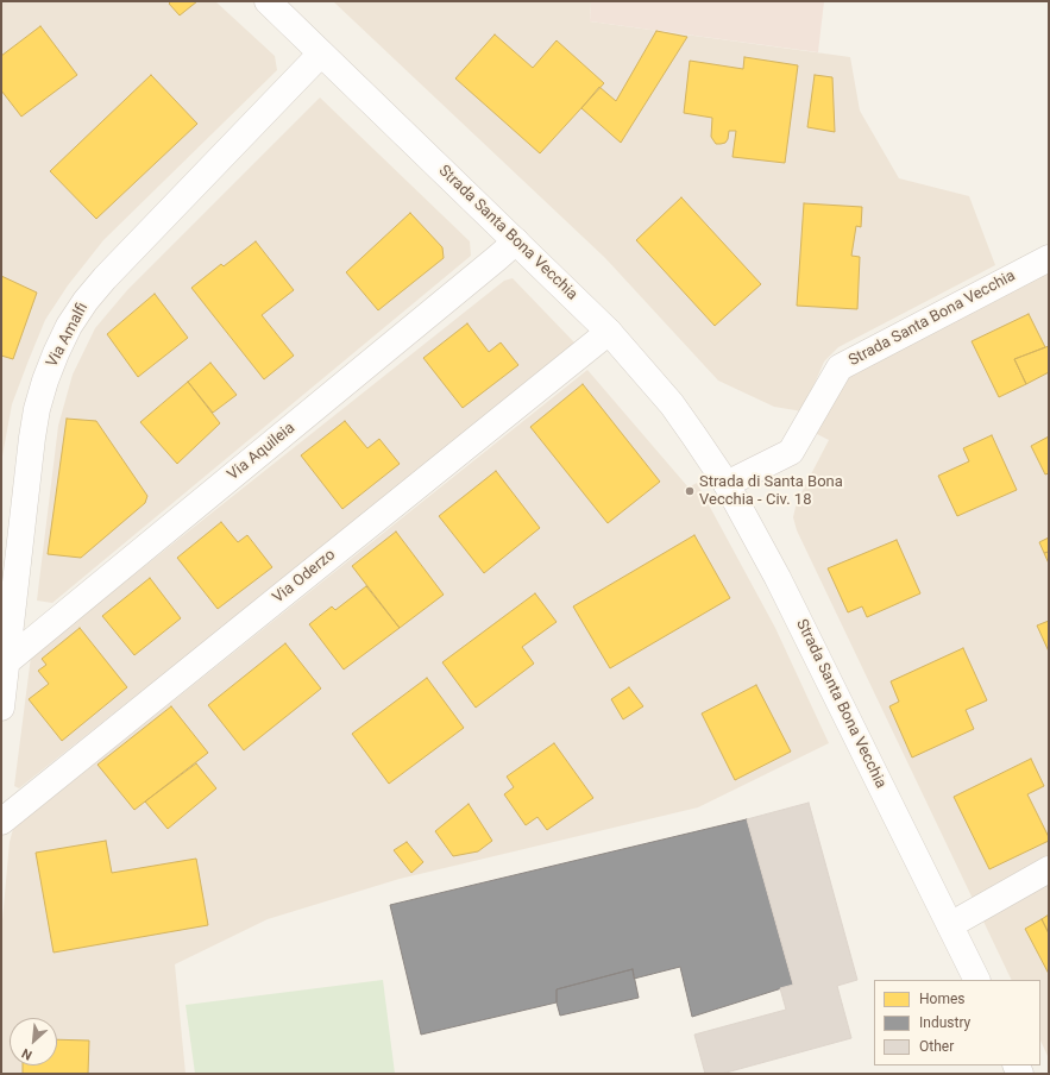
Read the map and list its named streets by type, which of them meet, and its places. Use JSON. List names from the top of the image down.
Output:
{
  "streets": {
    "street": [
      "Strada Santa Bona Vecchia",
      "Via Amalfi",
      "Via Aquileia",
      "Via Oderzo"
    ]
  },
  "crossings": [
    ["Strada Santa Bona Vecchia", "Via Amalfi"],
    ["Strada Santa Bona Vecchia", "Via Aquileia"],
    ["Strada Santa Bona Vecchia", "Via Oderzo"],
    ["Via Amalfi", "Via Aquileia"]
  ],
  "places": ["Strada di Santa Bona Vecchia - Civ. 18"],
  "legend": ["Homes", "Industry", "Other"],
  "north": "bottom left"
}
